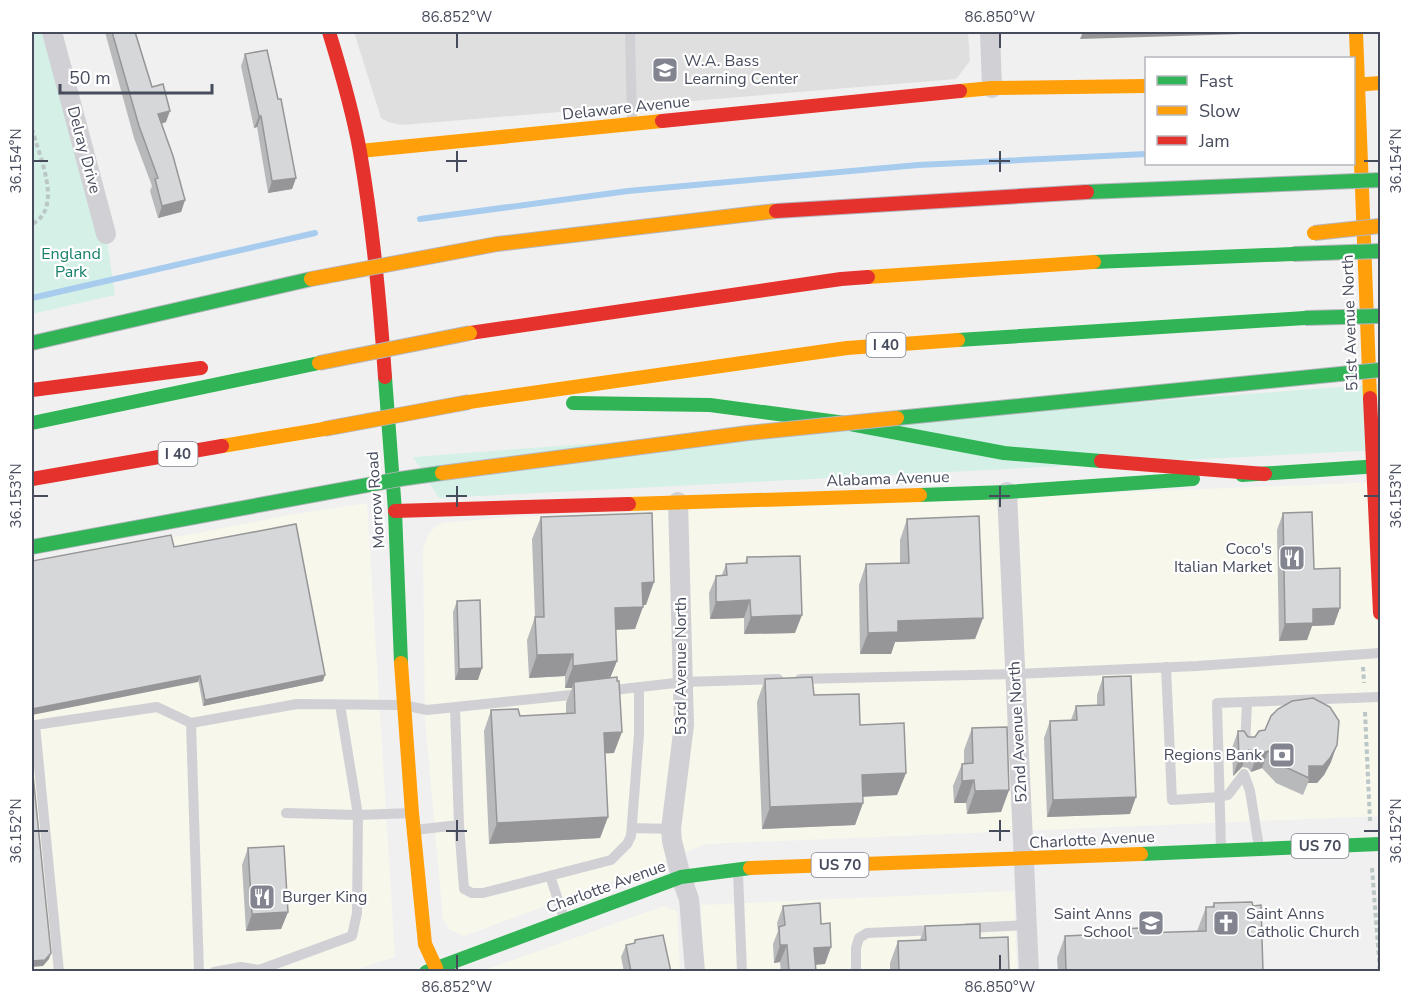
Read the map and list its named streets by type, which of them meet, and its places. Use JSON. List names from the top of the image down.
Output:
{
  "streets": {
    "main road": [
      "Delaware Avenue",
      "51st Avenue North",
      "I 40",
      "Alabama Avenue",
      "Morrow Road",
      "Charlotte Avenue",
      "US 70"
    ],
    "street": ["Delray Drive", "53rd Avenue North", "52nd Avenue North"]
  },
  "crossings": [
    ["Delaware Avenue", "Morrow Road"],
    ["51st Avenue North", "Alabama Avenue"],
    ["Alabama Avenue", "Morrow Road"],
    ["Alabama Avenue", "53rd Avenue North"],
    ["Alabama Avenue", "52nd Avenue North"],
    ["Morrow Road", "Charlotte Avenue"],
    ["53rd Avenue North", "Charlotte Avenue"],
    ["52nd Avenue North", "Charlotte Avenue"]
  ],
  "parks": ["England Park"],
  "places": {
    "school or university": ["W.A. Bass Learning Center", "Saint Anns School"],
    "restaurant": ["Coco's Italian Market", "Burger King"],
    "bank": ["Regions Bank"],
    "church": ["Saint Anns Catholic Church"]
  },
  "legend": ["Fast", "Slow", "Jam"],
  "scale_bar": "50 m",
  "coordinates": [
    "86.852°W",
    "86.850°W",
    "36.154°N",
    "36.153°N",
    "36.152°N"
  ]
}
